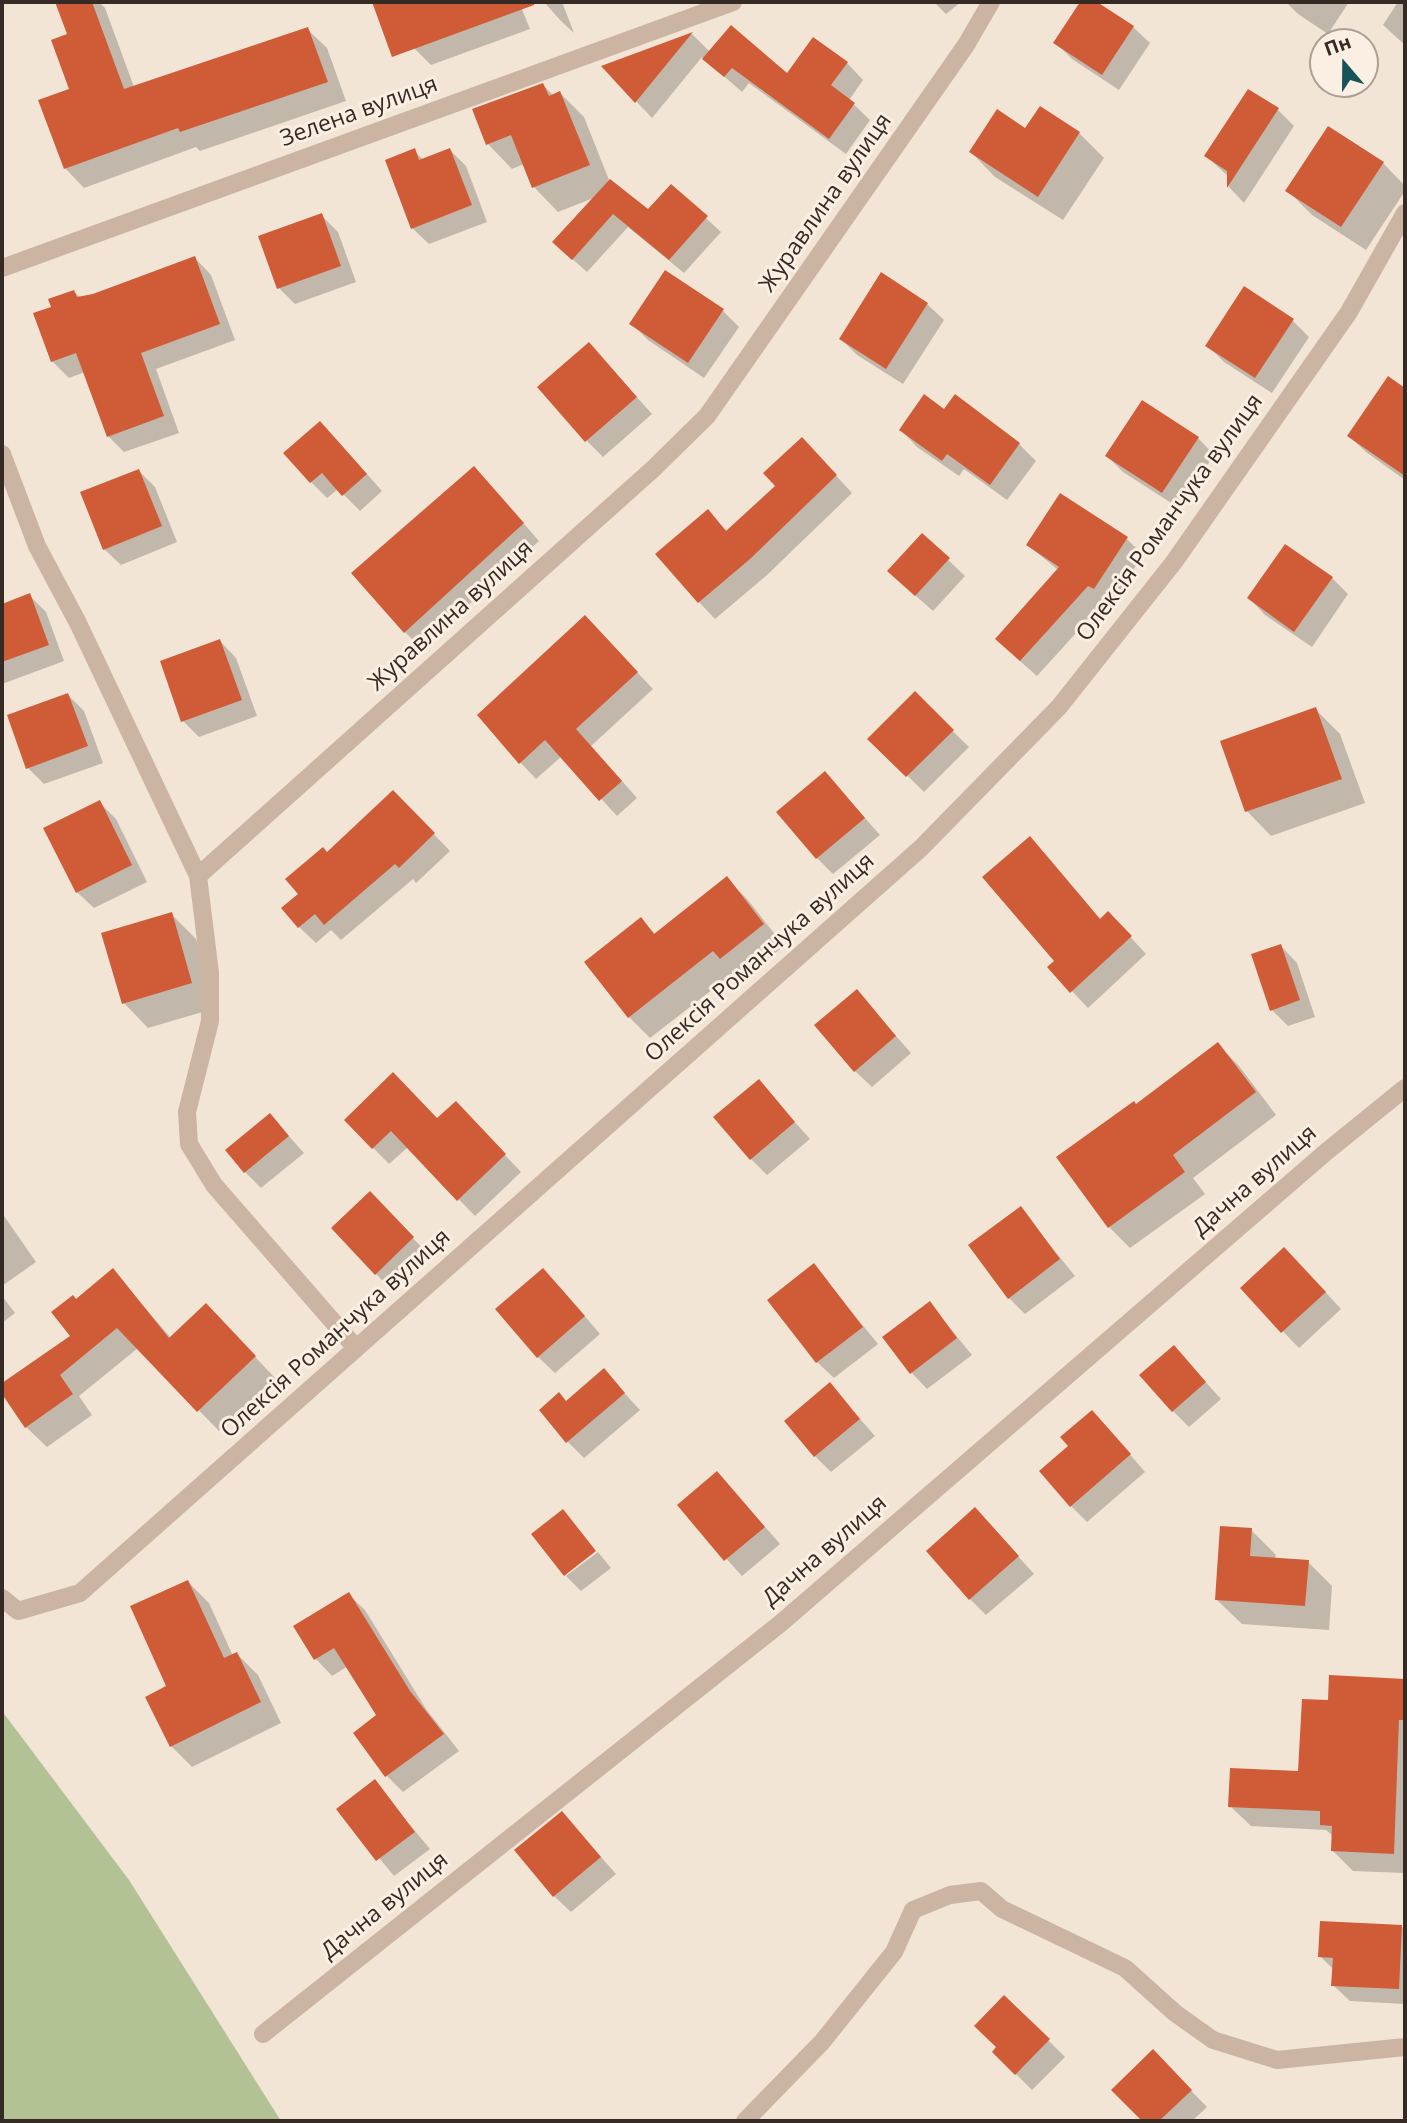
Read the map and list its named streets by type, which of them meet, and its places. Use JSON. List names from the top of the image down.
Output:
{
  "streets": {
    "street": [
      "Зелена вулиця",
      "Журавлина вулиця",
      "Олексія Романчука вулиця",
      "Дачна вулиця"
    ]
  },
  "north": "top"
}
